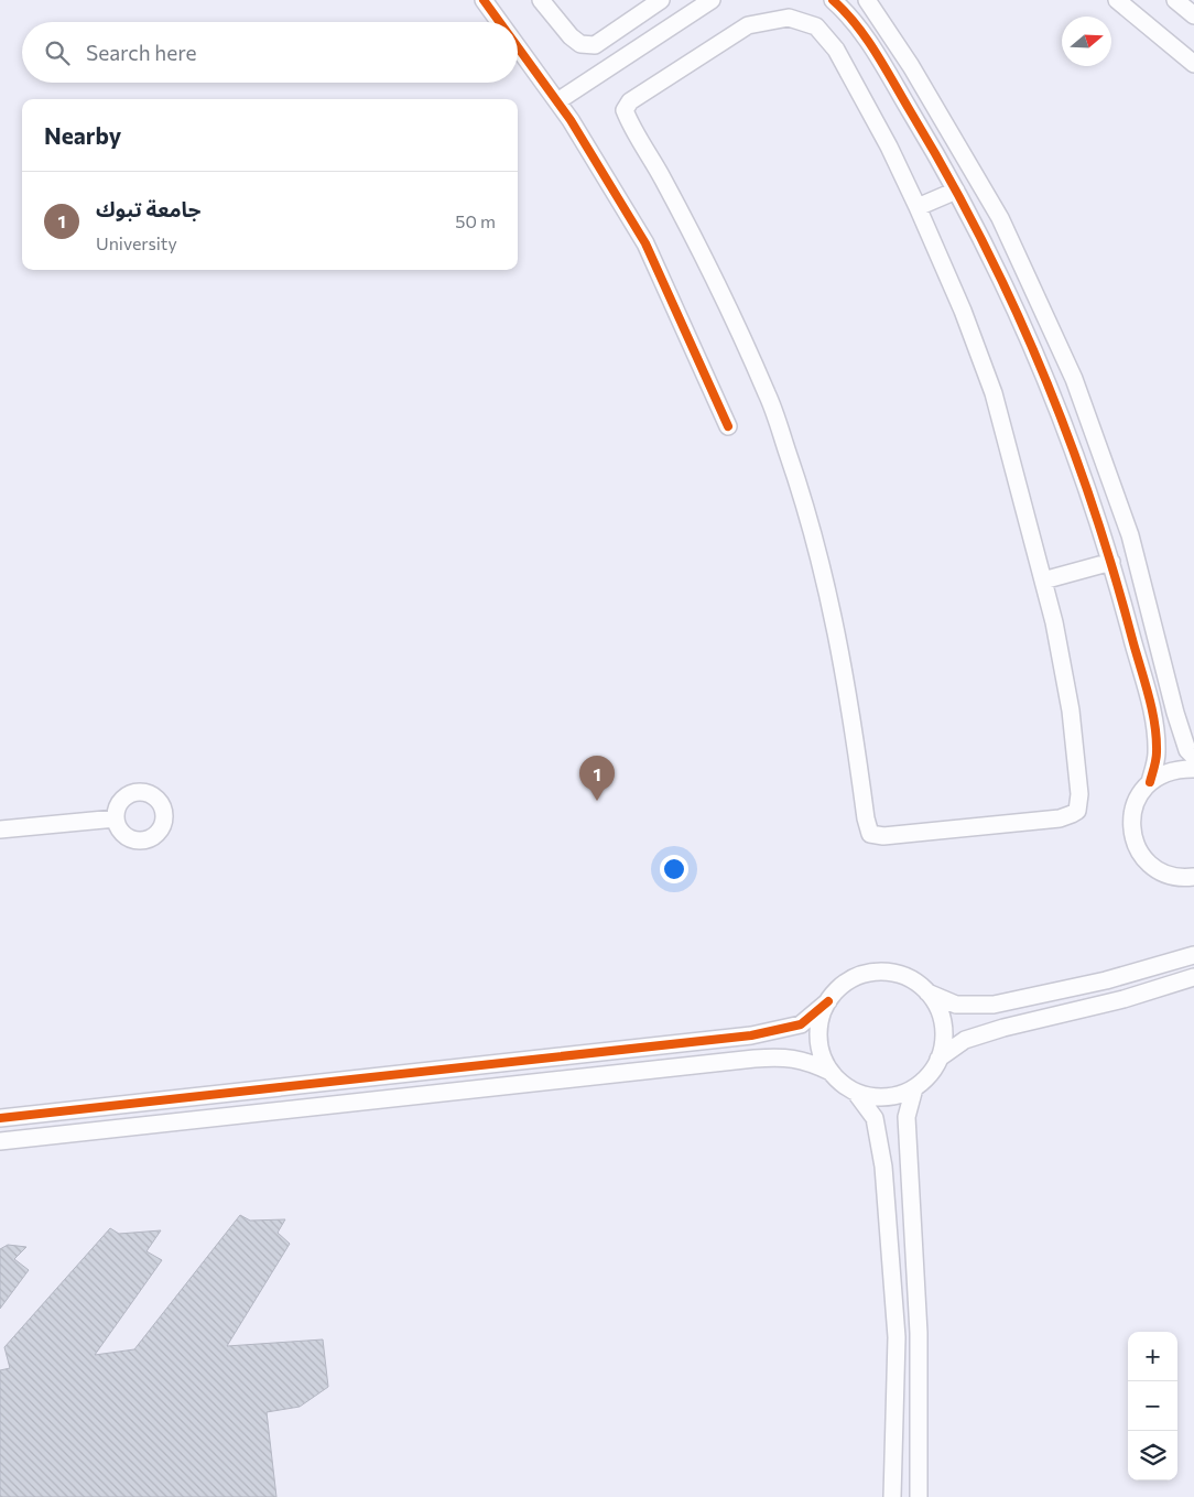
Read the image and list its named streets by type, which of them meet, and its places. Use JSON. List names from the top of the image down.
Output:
{
  "north": "right",
  "page": {
    "search": "Search here",
    "heading": "Nearby",
    "list": [
      {
        "mark": "1",
        "name": "جامعة تبوك",
        "note": "University",
        "value": "50 m"
      }
    ],
    "pins": "1",
    "map_buttons": ["+", "−"]
  }
}
